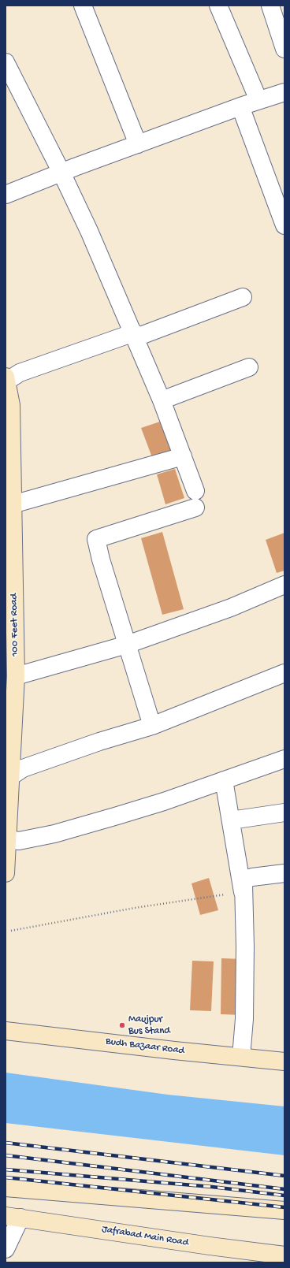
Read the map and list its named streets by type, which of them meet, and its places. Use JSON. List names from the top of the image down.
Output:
{
  "streets": {
    "main road": ["100 Feet Road", "Budh Bazaar Road", "Jafrabad Main Road"]
  },
  "places": ["Maujpur Bus Stand"]
}
